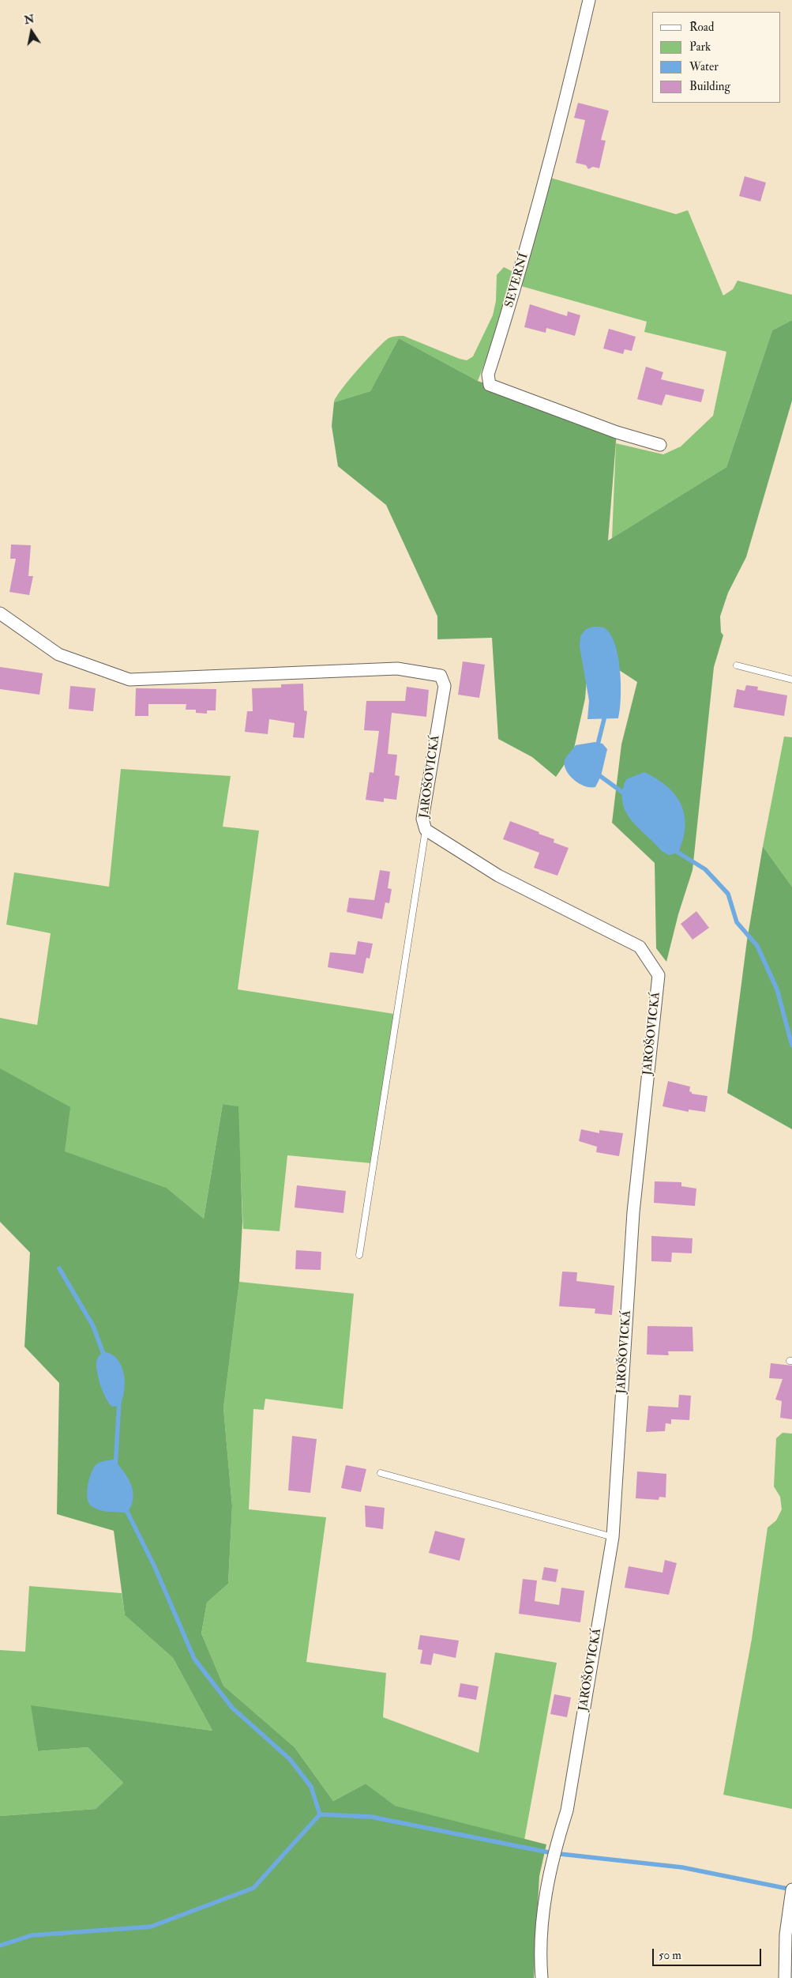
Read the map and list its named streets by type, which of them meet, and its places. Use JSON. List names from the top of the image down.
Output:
{
  "streets": {
    "street": ["SEVERNÍ", "JAROŠOVICKÁ"]
  },
  "legend": [
    "Road",
    "Park",
    "Water",
    "Building"
  ],
  "scale_bar": "50 m",
  "north": "top"
}
